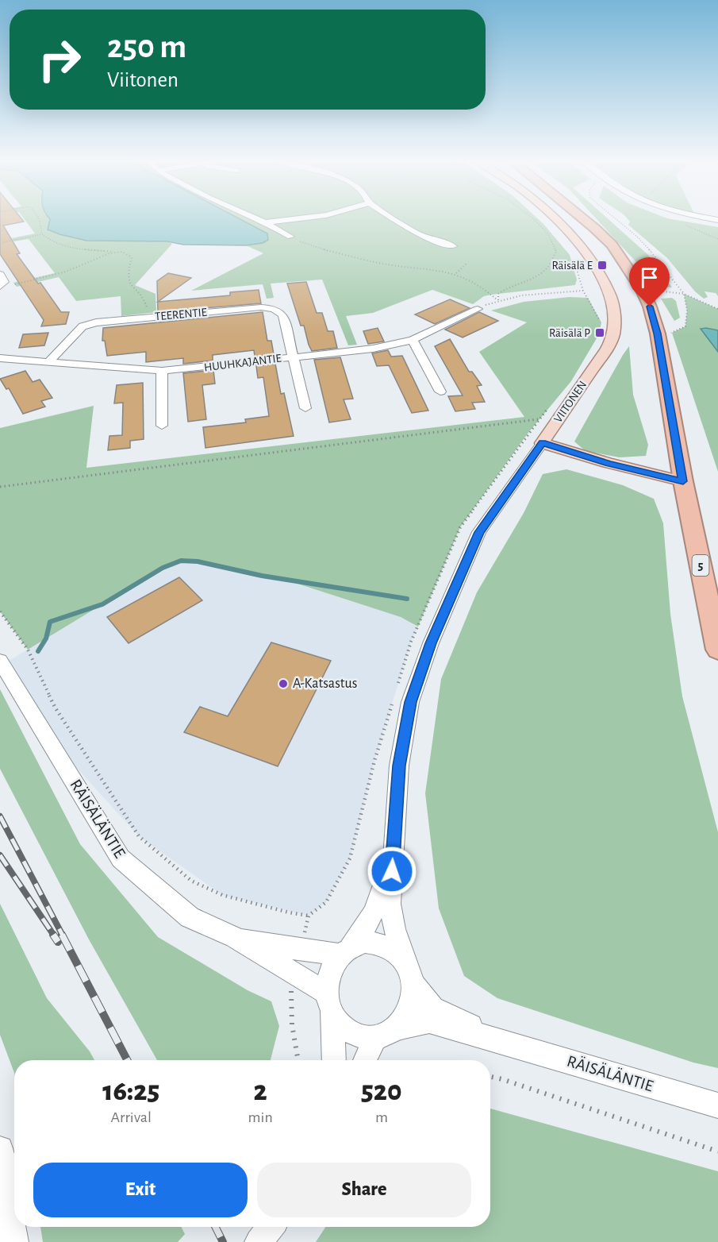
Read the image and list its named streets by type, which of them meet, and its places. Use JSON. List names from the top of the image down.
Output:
{
  "streets": {
    "highway": ["5"],
    "main road": ["VIITONEN"],
    "street": ["TEERENTIE", "HUUHKAJANTIE", "RÄISÄLÄNTIE"]
  },
  "crossings": [
    ["TEERENTIE", "HUUHKAJANTIE"]
  ],
  "places": {
    "transit": ["Räisälä E", "Räisälä P"],
    "other": ["A-Katsastus"]
  },
  "page": {
    "turn": ["250 m", "Viitonen"],
    "eta": [
      "16:25",
      "Arrival",
      "2",
      "min",
      "520",
      "m"
    ],
    "buttons": ["Exit", "Share"]
  }
}
